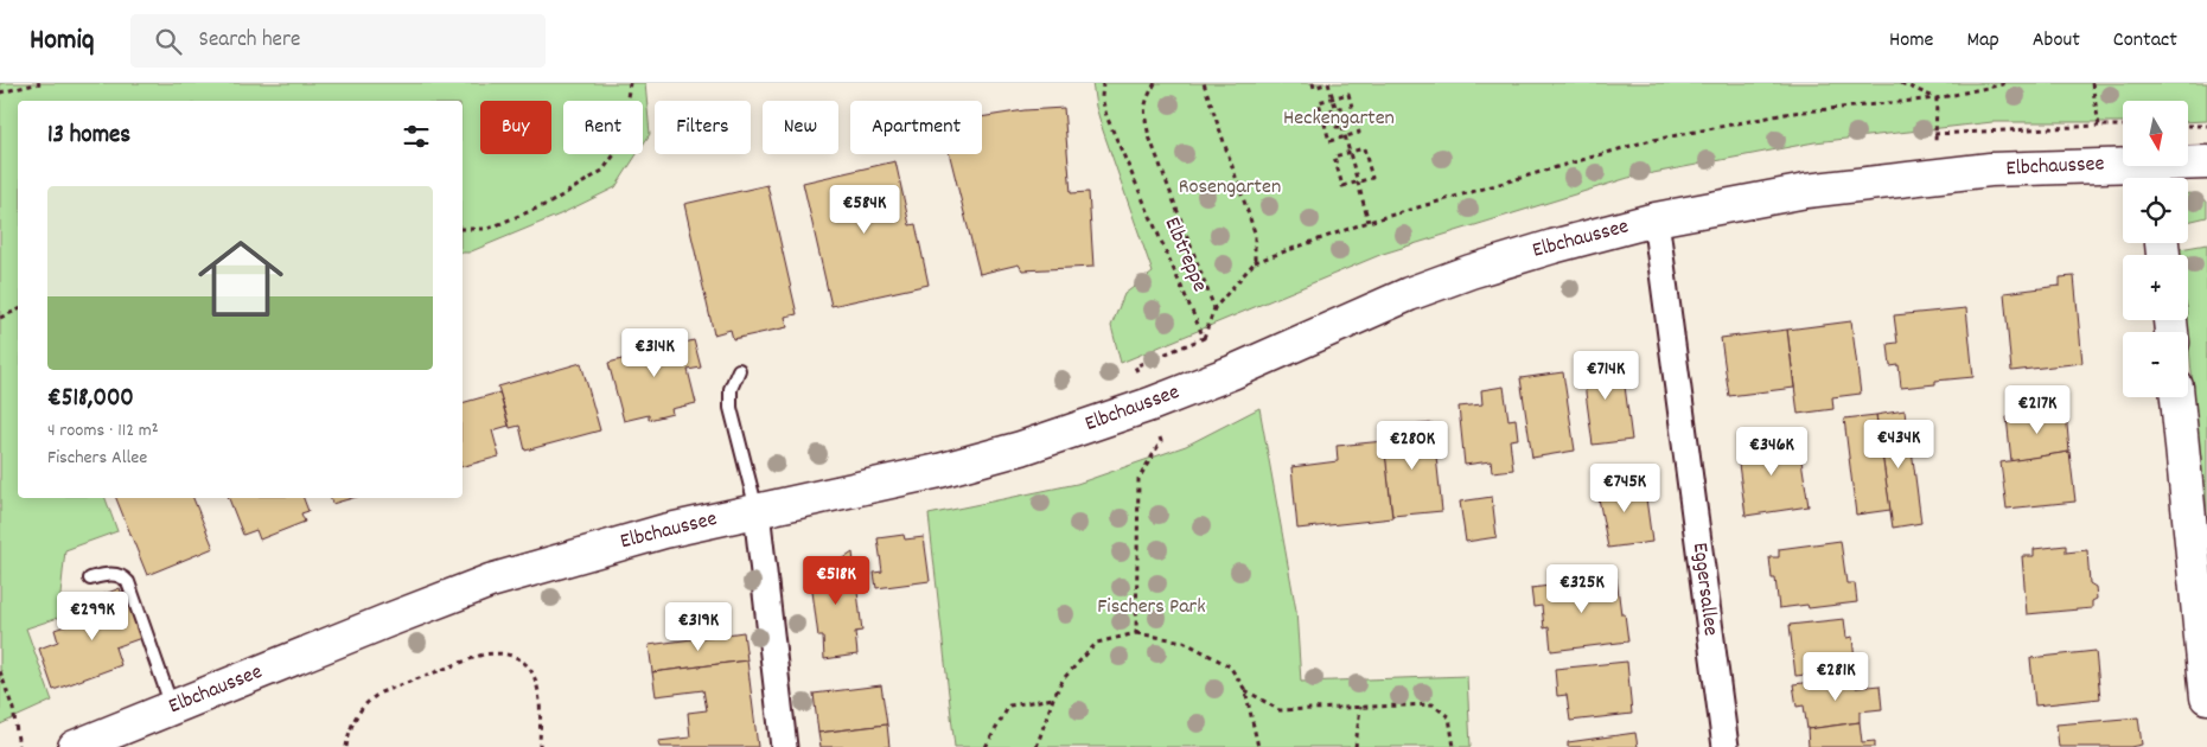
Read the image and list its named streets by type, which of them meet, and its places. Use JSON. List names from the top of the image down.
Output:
{
  "streets": {
    "main road": ["Elbchaussee"],
    "street": ["Eggersallee"],
    "path": ["Elbtreppe"]
  },
  "crossings": [
    ["Elbchaussee", "Eggersallee"]
  ],
  "parks": ["Heckengarten", "Rosengarten", "Fischers Park"],
  "north": "bottom",
  "page": {
    "header": "Homiq",
    "search": "Search here",
    "nav": [
      "Home",
      "Map",
      "About",
      "Contact"
    ],
    "map_buttons": ["+", "−"],
    "chip": [
      "Buy",
      "Rent",
      "Filters",
      "New",
      "Apartment"
    ],
    "heading": "13 homes",
    "list": [
      {
        "name": "€518,000",
        "note": "4 rooms · 112 m² · Fischers Allee"
      }
    ],
    "price": [
      "€584K",
      "€314K",
      "€714K",
      "€217K",
      "€434K",
      "€280K",
      "€346K",
      "€745K",
      "€518K",
      "€325K",
      "€299K",
      "€319K",
      "€281K"
    ]
  }
}
